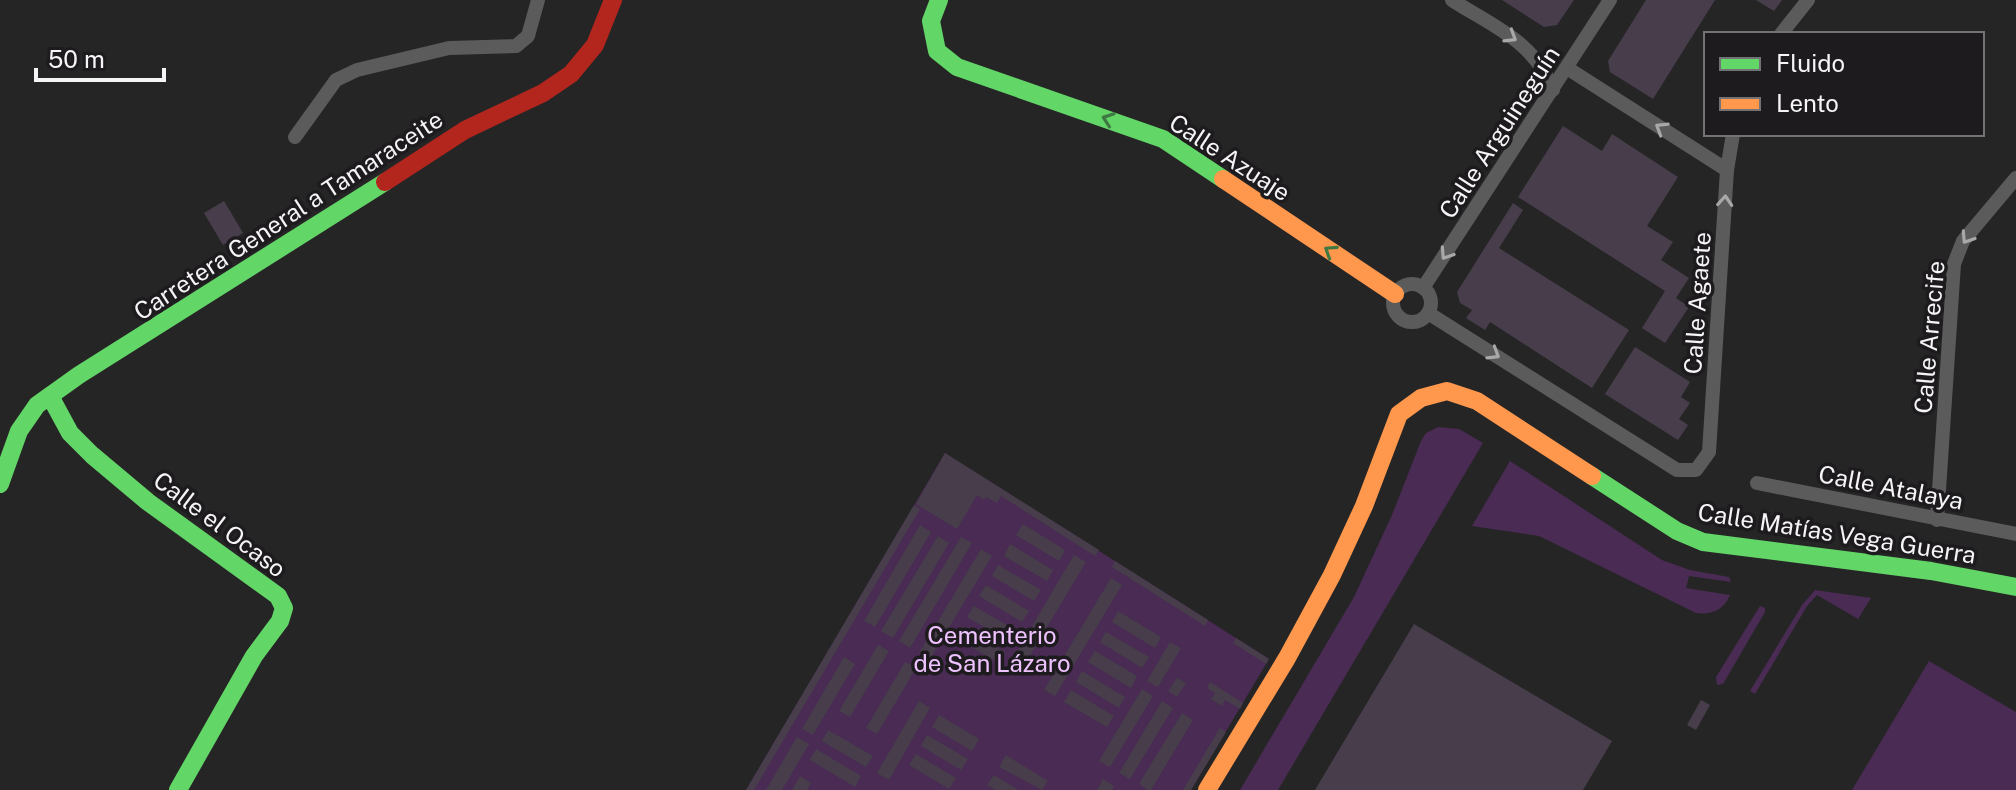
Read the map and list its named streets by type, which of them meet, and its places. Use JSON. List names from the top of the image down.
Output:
{
  "streets": {
    "street": [
      "Calle Arguineguín",
      "Calle Azuaje",
      "Carretera General a Tamaraceite",
      "Calle Agaete",
      "Calle Arrecife",
      "Calle Atalaya",
      "Calle el Ocaso",
      "Calle Matías Vega Guerra"
    ]
  },
  "crossings": [
    ["Calle Arguineguín", "Calle Azuaje"],
    ["Calle Arguineguín", "Calle Agaete"],
    ["Calle Azuaje", "Calle Agaete"],
    ["Carretera General a Tamaraceite", "Calle el Ocaso"],
    ["Calle Arrecife", "Calle Atalaya"]
  ],
  "one_way": ["Calle Arguineguín", "Calle Azuaje", "Calle Arrecife"],
  "parks": ["Cementerio de San Lázaro"],
  "legend": ["Fluido", "Lento"],
  "scale_bar": "50 m"
}
